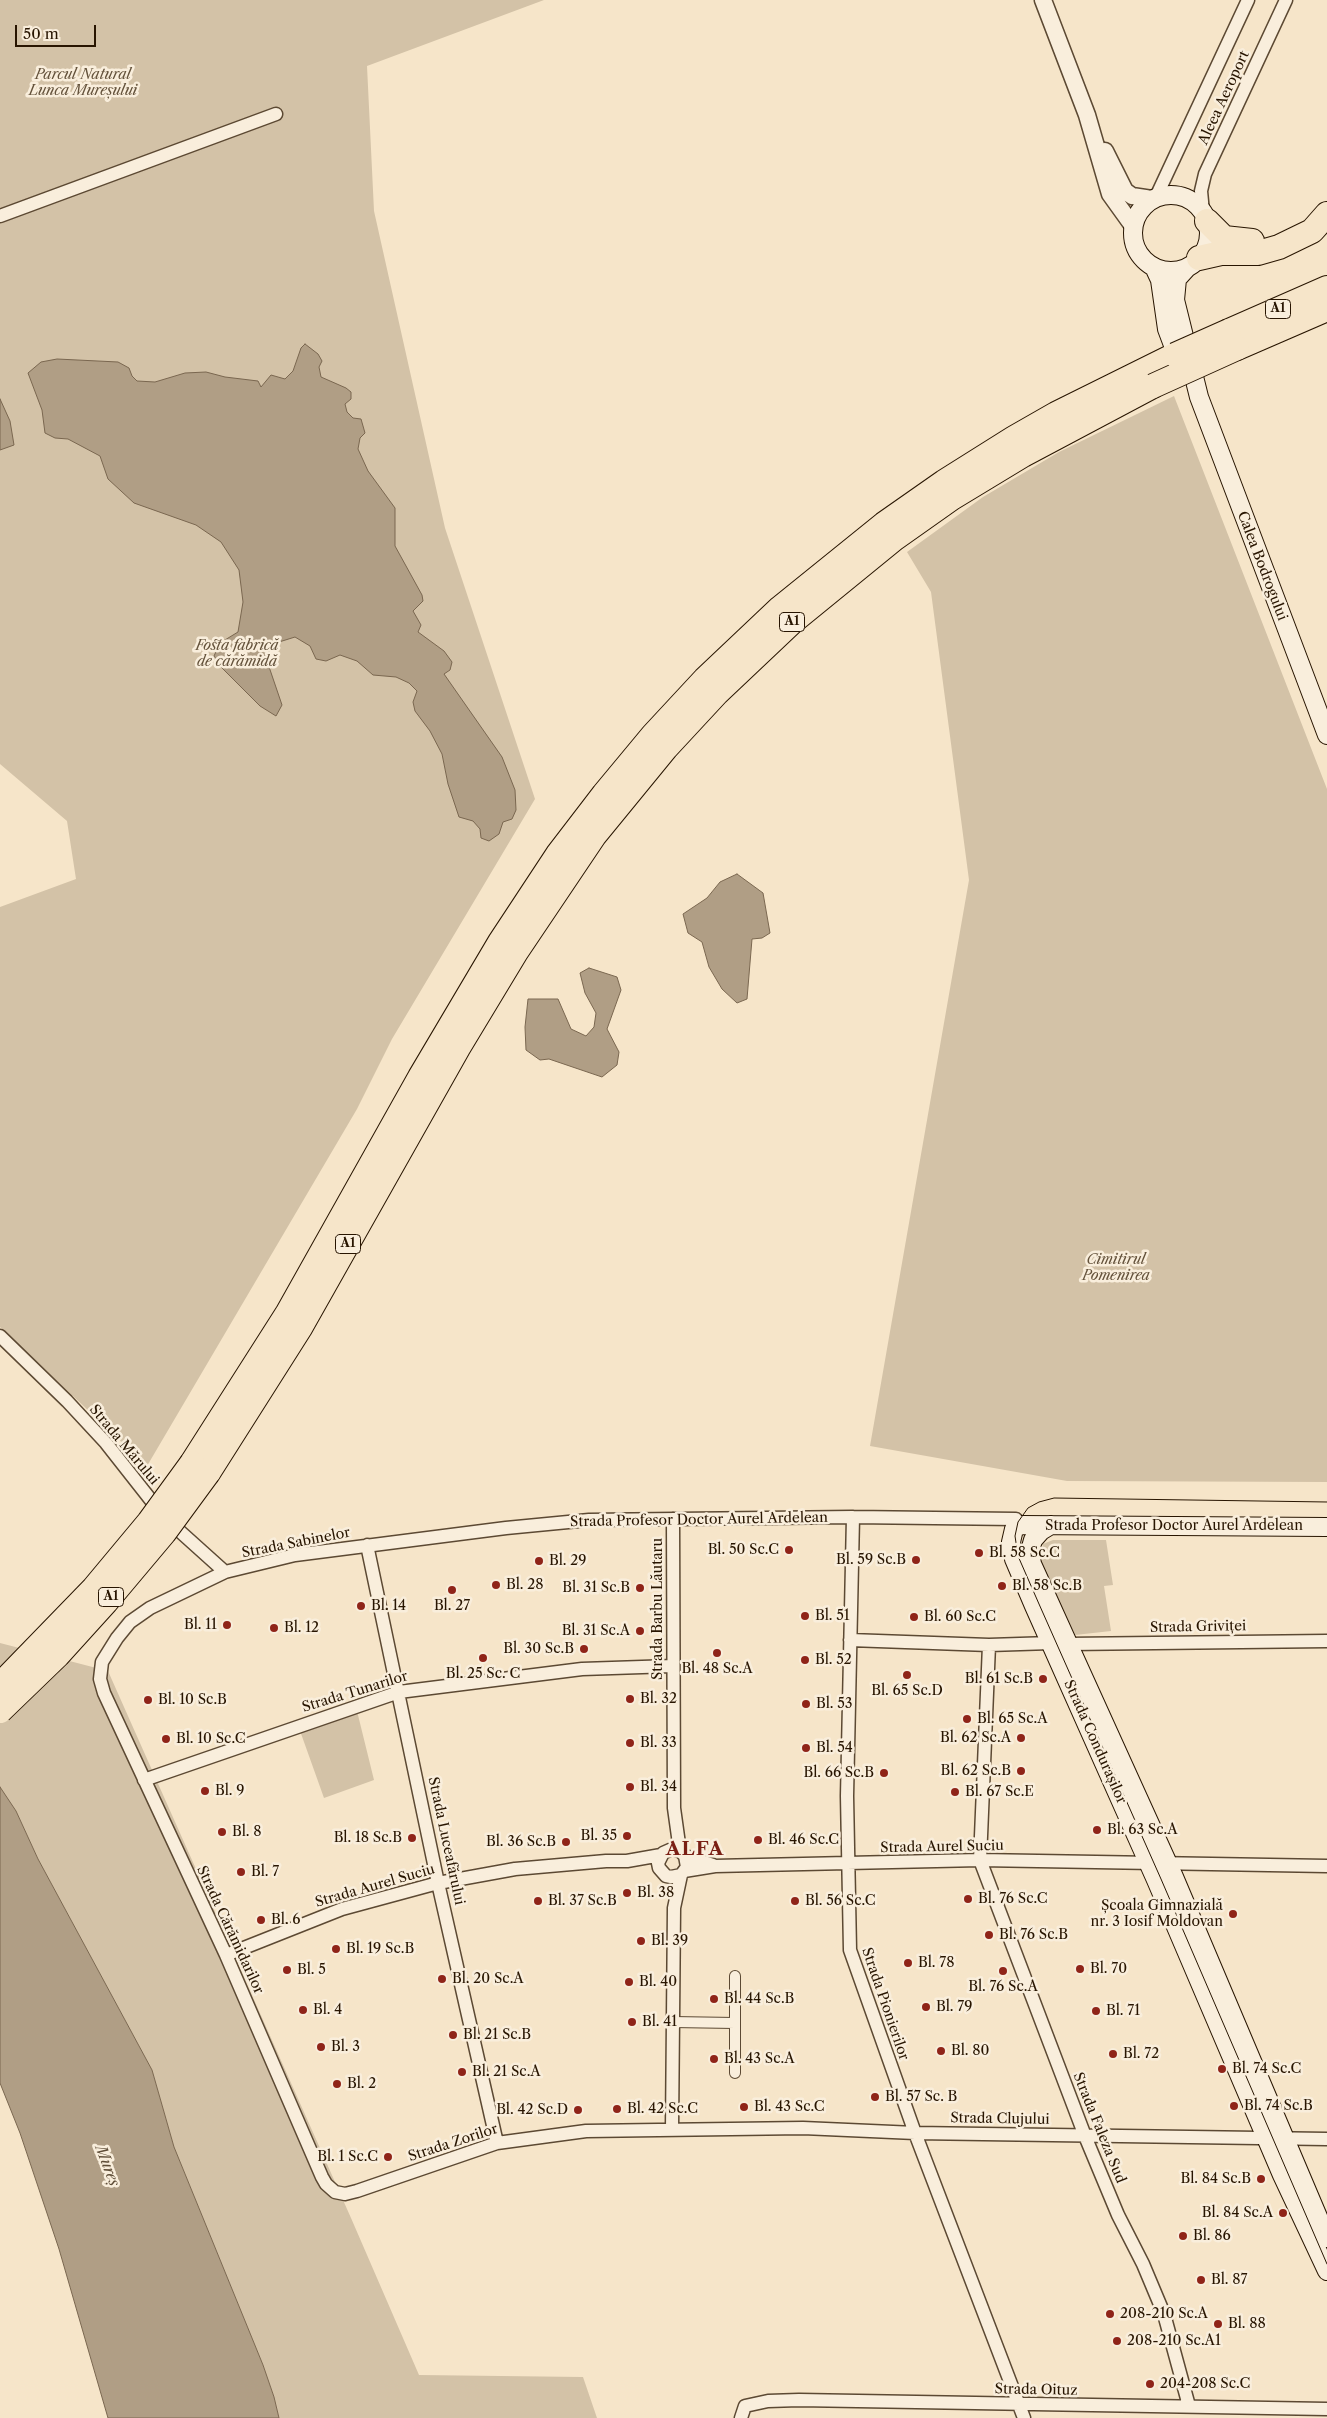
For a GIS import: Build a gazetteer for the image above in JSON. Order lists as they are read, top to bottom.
{
  "streets": {
    "highway": ["A1"],
    "main road": ["Calea Bodrogului", "Strada Profesor Doctor Aurel Ardelean", "Strada Condurașilor"],
    "street": [
      "Aleea Aeroport",
      "Strada Mărului",
      "Strada Sabinelor",
      "Strada Barbu Lăutaru",
      "Strada Griviței",
      "Strada Tunarilor",
      "Strada Luceafărului",
      "Strada Aurel Suciu",
      "Strada Cărămidarilor",
      "Strada Pionierilor",
      "Strada Clujului",
      "Strada Faleza Sud",
      "Strada Zorilor",
      "Strada Oituz"
    ]
  },
  "crossings": [
    ["Aleea Aeroport", "Calea Bodrogului"],
    ["Strada Mărului", "Strada Sabinelor"],
    ["Strada Profesor Doctor Aurel Ardelean", "Strada Sabinelor"],
    ["Strada Profesor Doctor Aurel Ardelean", "Strada Barbu Lăutaru"],
    ["Strada Profesor Doctor Aurel Ardelean", "Strada Condurașilor"],
    ["Strada Profesor Doctor Aurel Ardelean", "Strada Luceafărului"],
    ["Strada Profesor Doctor Aurel Ardelean", "Strada Pionierilor"],
    ["Strada Sabinelor", "Strada Luceafărului"],
    ["Strada Sabinelor", "Strada Cărămidarilor"],
    ["Strada Barbu Lăutaru", "Strada Tunarilor"],
    ["Strada Barbu Lăutaru", "Strada Aurel Suciu"],
    ["Strada Griviței", "Strada Condurașilor"],
    ["Strada Griviței", "Strada Pionierilor"],
    ["Strada Tunarilor", "Strada Luceafărului"],
    ["Strada Tunarilor", "Strada Cărămidarilor"],
    ["Strada Condurașilor", "Strada Aurel Suciu"],
    ["Strada Condurașilor", "Strada Clujului"],
    ["Strada Luceafărului", "Strada Aurel Suciu"],
    ["Strada Luceafărului", "Strada Zorilor"],
    ["Strada Aurel Suciu", "Strada Cărămidarilor"],
    ["Strada Aurel Suciu", "Strada Pionierilor"],
    ["Strada Aurel Suciu", "Strada Faleza Sud"],
    ["Strada Cărămidarilor", "Strada Zorilor"],
    ["Strada Pionierilor", "Strada Clujului"],
    ["Strada Pionierilor", "Strada Oituz"],
    ["Strada Clujului", "Strada Faleza Sud"],
    ["Strada Clujului", "Strada Zorilor"],
    ["Strada Faleza Sud", "Strada Oituz"]
  ],
  "districts": ["ALFA"],
  "water": ["Mureș"],
  "parks": ["Parcul Natural Lunca Mureșului", "Fosta fabrică de cărămidă", "Cimitirul Pomenirea"],
  "places": [
    "Bl. 50 Sc.C",
    "Bl. 58 Sc.C",
    "Bl. 59 Sc.B",
    "Bl. 29",
    "Bl. 28",
    "Bl. 58 Sc.B",
    "Bl. 31 Sc.B",
    "Bl. 27",
    "Bl. 14",
    "Bl. 51",
    "Bl. 60 Sc.C",
    "Bl. 11",
    "Bl. 12",
    "Bl. 31 Sc.A",
    "Bl. 30 Sc.B",
    "Bl. 48 Sc.A",
    "Bl. 25 Sc. C",
    "Bl. 52",
    "Bl. 65 Sc.D",
    "Bl. 61 Sc.B",
    "Bl. 32",
    "Bl. 10 Sc.B",
    "Bl. 53",
    "Bl. 65 Sc.A",
    "Bl. 62 Sc.A",
    "Bl. 10 Sc.C",
    "Bl. 33",
    "Bl. 54",
    "Bl. 62 Sc.B",
    "Bl. 66 Sc.B",
    "Bl. 34",
    "Bl. 9",
    "Bl. 67 Sc.E",
    "Bl. 63 Sc.A",
    "Bl. 8",
    "Bl. 35",
    "Bl. 18 Sc.B",
    "Bl. 46 Sc.C",
    "Bl. 36 Sc.B",
    "Bl. 7",
    "Bl. 38",
    "Bl. 76 Sc.C",
    "Bl. 37 Sc.B",
    "Bl. 56 Sc.C",
    "Școala Gimnazială nr. 3 Iosif Moldovan",
    "Bl. 6",
    "Bl. 76 Sc.B",
    "Bl. 39",
    "Bl. 19 Sc.B",
    "Bl. 78",
    "Bl. 70",
    "Bl. 5",
    "Bl. 76 Sc.A",
    "Bl. 20 Sc.A",
    "Bl. 40",
    "Bl. 44 Sc.B",
    "Bl. 79",
    "Bl. 4",
    "Bl. 71",
    "Bl. 41",
    "Bl. 21 Sc.B",
    "Bl. 3",
    "Bl. 80",
    "Bl. 72",
    "Bl. 43 Sc.A",
    "Bl. 74 Sc.C",
    "Bl. 21 Sc.A",
    "Bl. 2",
    "Bl. 57 Sc. B",
    "Bl. 74 Sc.B",
    "Bl. 43 Sc.C",
    "Bl. 42 Sc.C",
    "Bl. 42 Sc.D",
    "Bl. 1 Sc.C",
    "Bl. 84 Sc.B",
    "Bl. 84 Sc.A",
    "Bl. 86",
    "Bl. 87",
    "208-210 Sc.A",
    "Bl. 88",
    "208-210 Sc.A1",
    "204-208 Sc.C"
  ],
  "scale_bar": "50 m"
}
